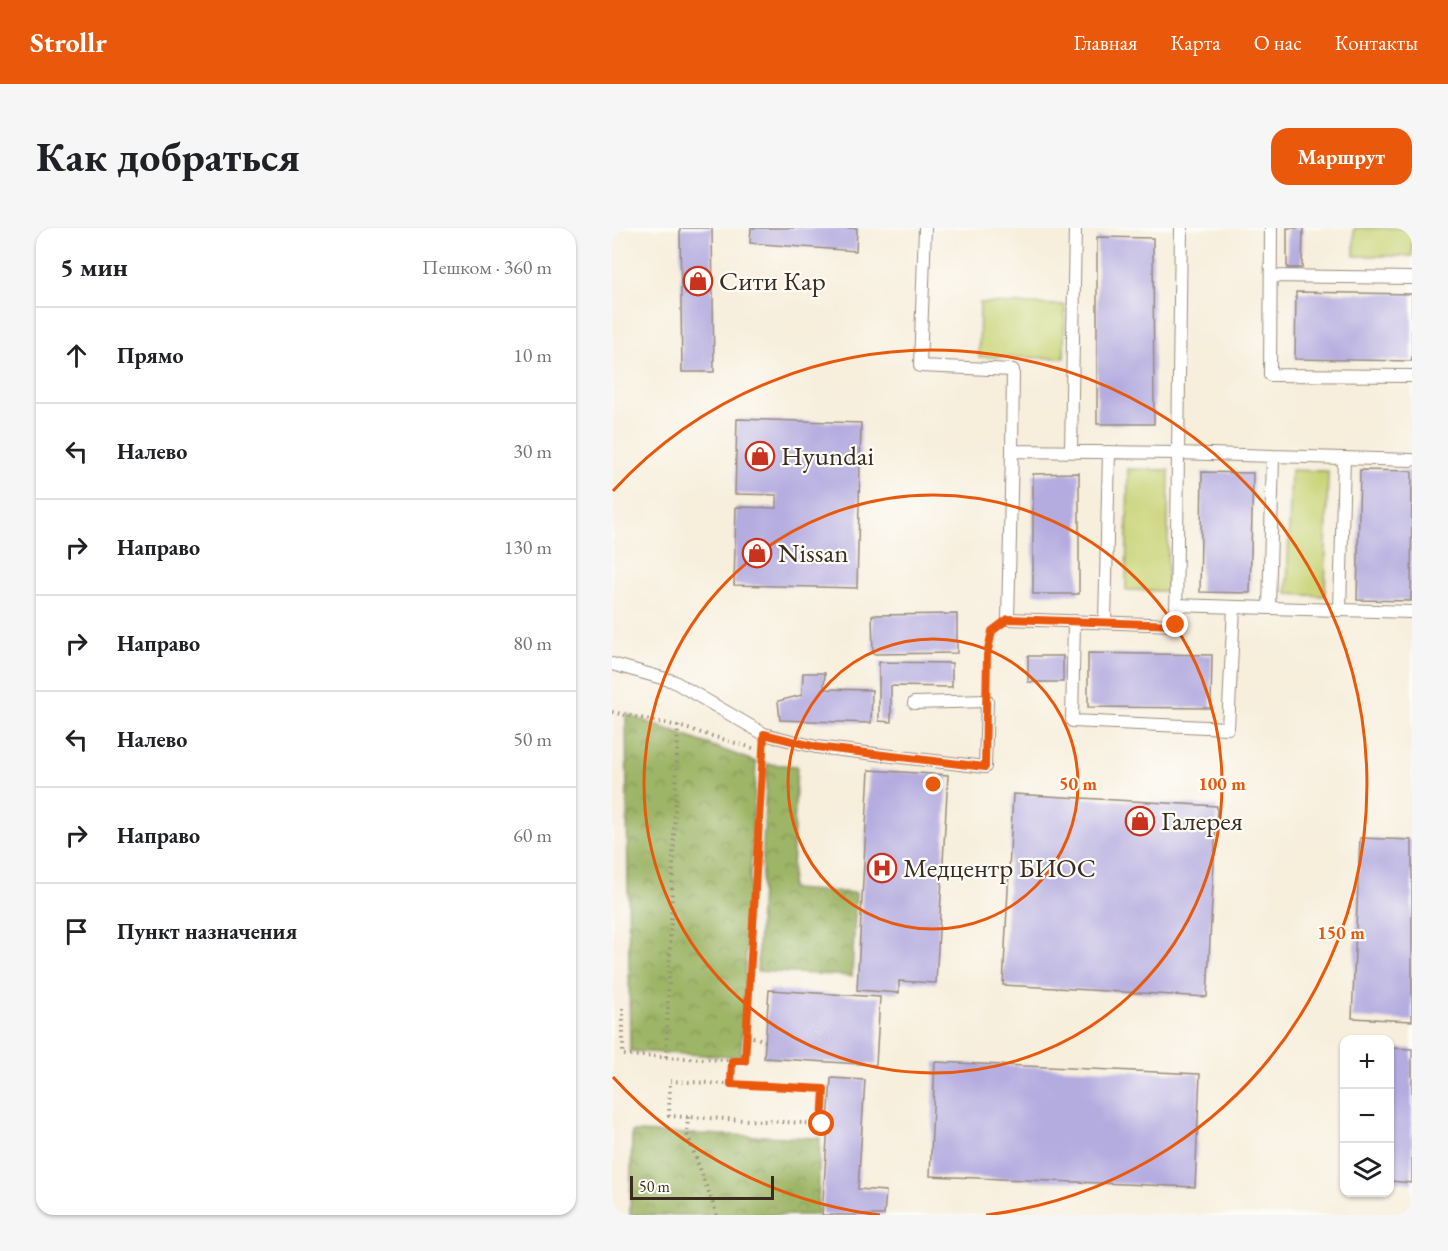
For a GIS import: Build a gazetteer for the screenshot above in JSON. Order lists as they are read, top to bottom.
{
  "places": {
    "shop": [
      "Сити Кар",
      "Hyundai",
      "Nissan",
      "Галерея"
    ],
    "hospital": ["Медцентр БИОС"]
  },
  "scale_bar": "50 m",
  "page": {
    "header": "Strollr",
    "nav": [
      "Главная",
      "Карта",
      "О нас",
      "Контакты"
    ],
    "buttons": "Маршрут",
    "title": "Как добраться",
    "heading": ["5 мин", "Пешком · 360 m"],
    "list": [
      ["Прямо", "10 m"],
      ["Налево", "30 m"],
      ["Направо", "130 m"],
      ["Направо", "80 m"],
      ["Налево", "50 m"],
      ["Направо", "60 m"],
      "Пункт назначения"
    ],
    "map_buttons": ["+", "−"],
    "scale": "50 m"
  },
  "rings": ["50 m", "100 m", "150 m"]
}
